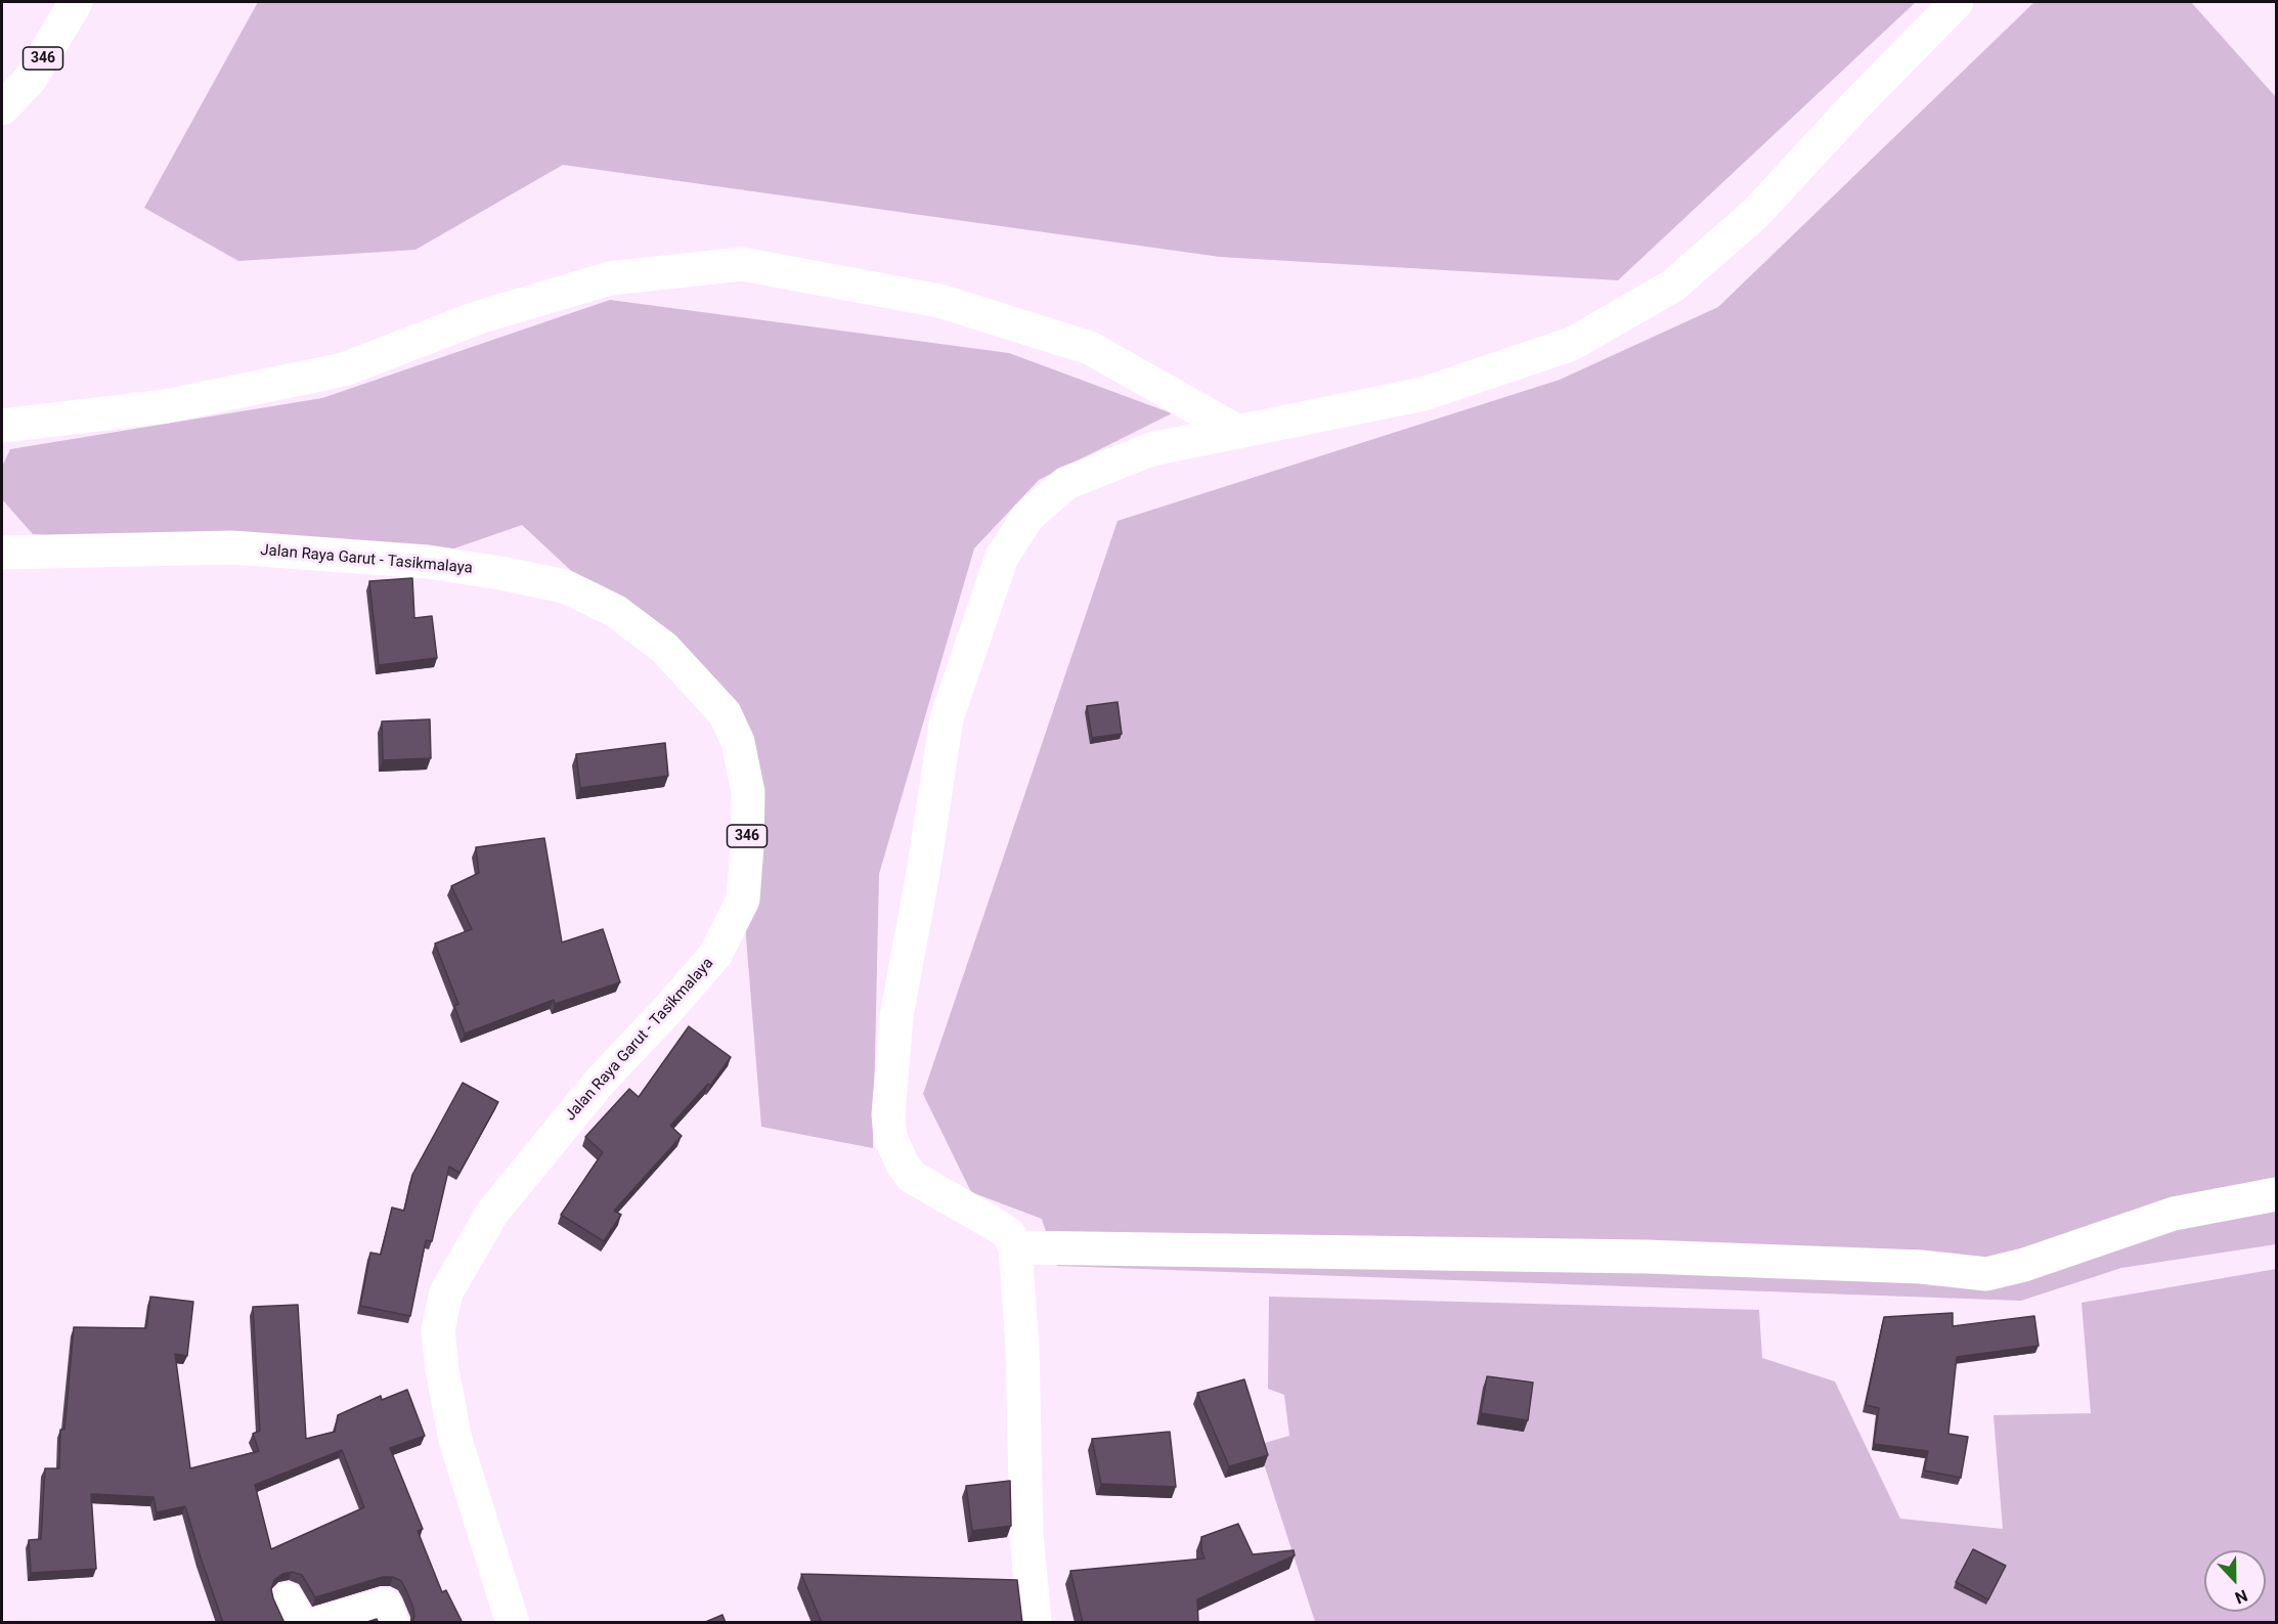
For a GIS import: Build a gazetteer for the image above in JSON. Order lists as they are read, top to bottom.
{
  "streets": {
    "street": ["346", "Jalan Raya Garut - Tasikmalaya"]
  },
  "north": "bottom"
}
